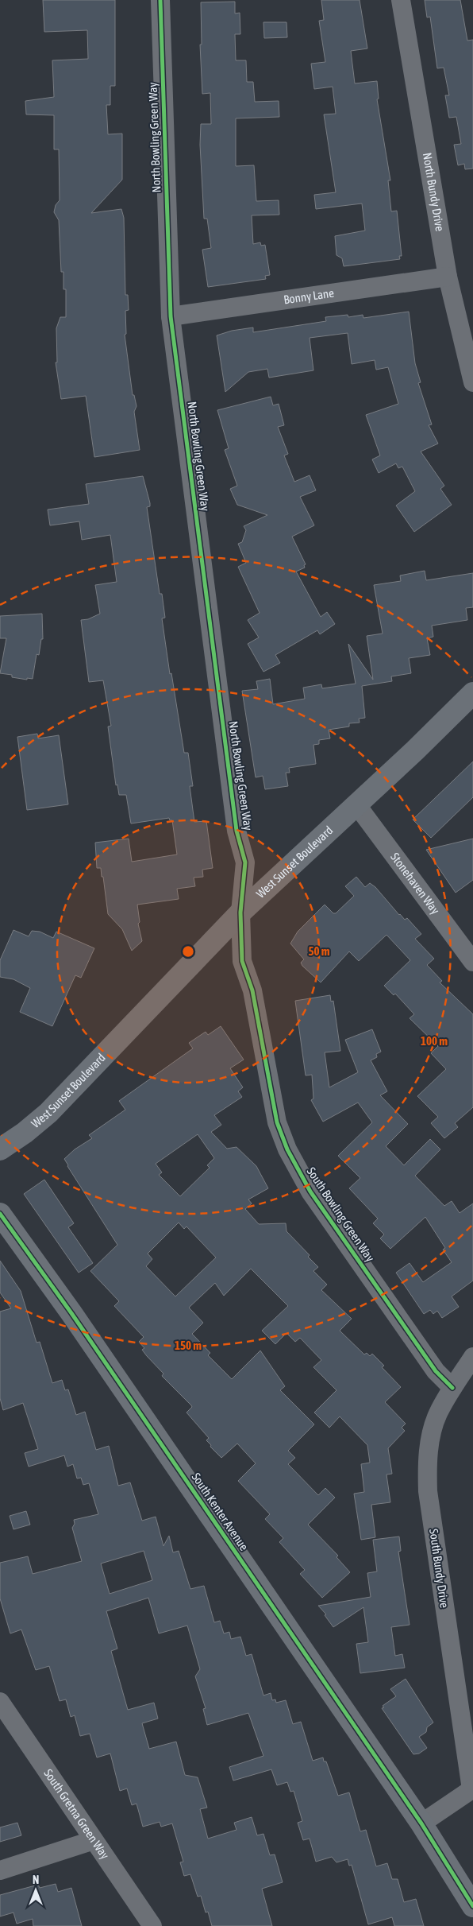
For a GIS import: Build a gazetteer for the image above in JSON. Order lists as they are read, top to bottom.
{
  "streets": {
    "street": [
      "North Bowling Green Way",
      "North Bundy Drive",
      "Bonny Lane",
      "West Sunset Boulevard",
      "Stonehaven Way",
      "South Bowling Green Way",
      "South Kenter Avenue",
      "South Bundy Drive",
      "South Gretna Green Way"
    ]
  },
  "crossings": [
    ["North Bowling Green Way", "Bonny Lane"],
    ["North Bowling Green Way", "West Sunset Boulevard"],
    ["North Bowling Green Way", "South Bowling Green Way"],
    ["North Bundy Drive", "Bonny Lane"],
    ["West Sunset Boulevard", "Stonehaven Way"],
    ["West Sunset Boulevard", "South Bowling Green Way"],
    ["South Bowling Green Way", "South Bundy Drive"]
  ],
  "north": "top",
  "rings": ["50 m", "100 m", "150 m"]
}
